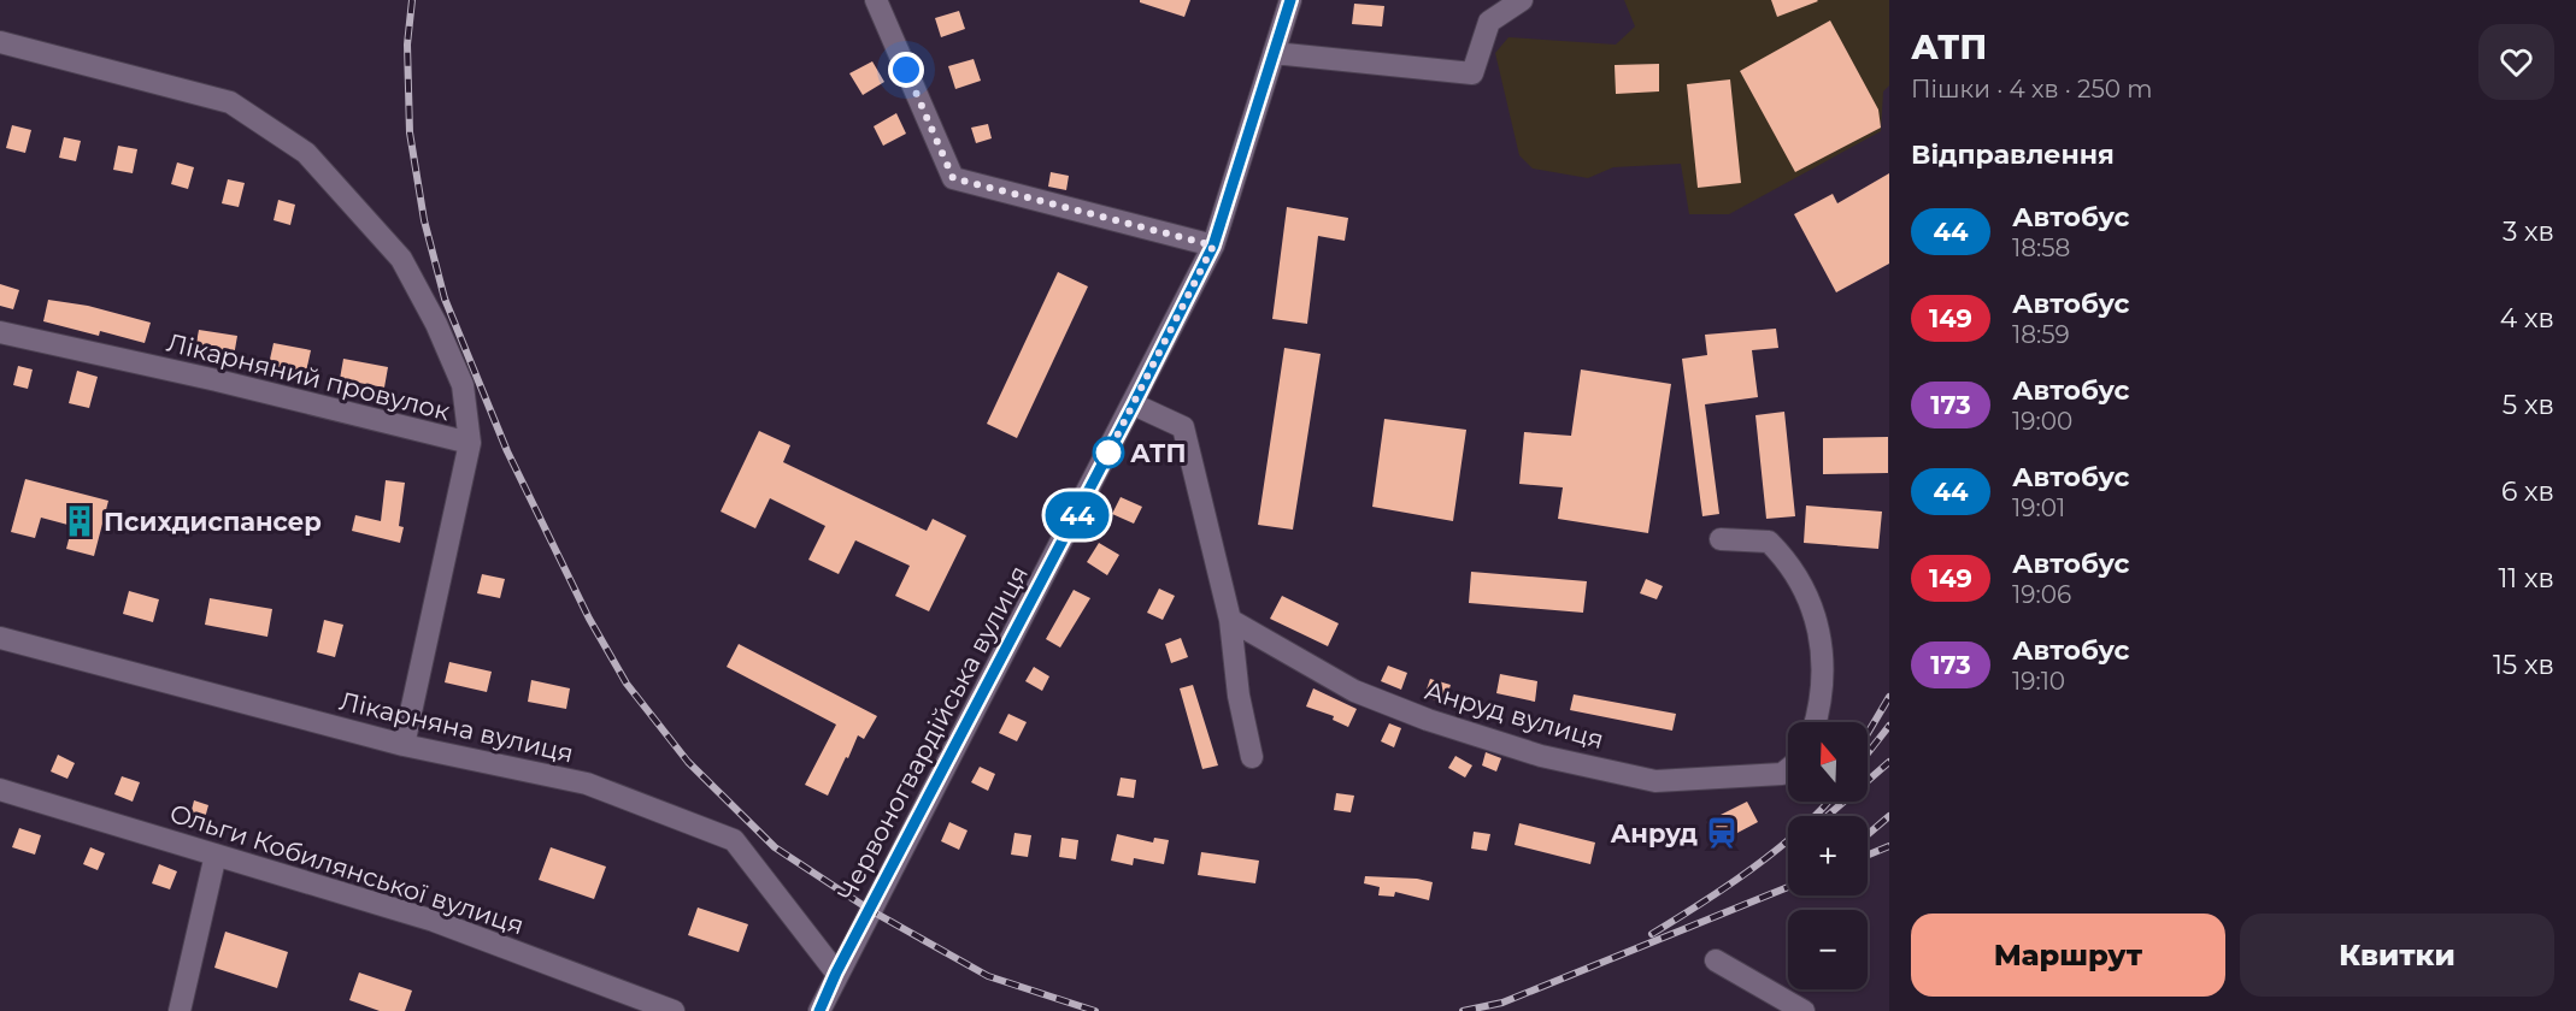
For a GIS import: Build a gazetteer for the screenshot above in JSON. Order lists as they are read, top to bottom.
{
  "streets": {
    "street": [
      "Лікарняний провулок",
      "Анруд вулиця",
      "Лікарняна вулиця",
      "Червоногвардійська вулиця",
      "Ольги Кобилянської вулиця"
    ]
  },
  "crossings": [
    ["Лікарняний провулок", "Лікарняна вулиця"],
    ["Лікарняна вулиця", "Червоногвардійська вулиця"]
  ],
  "places": {
    "other": ["АТП"],
    "building": ["Психдиспансер"],
    "station": ["Анруд"]
  },
  "lines": ["bus line 44"],
  "north": "top",
  "page": {
    "on_map": "44",
    "heading": [
      ["АТП", "Пішки · 4 хв · 250 m"],
      "Відправлення"
    ],
    "list": [
      {
        "mark": "44",
        "name": "Автобус",
        "note": "18:58",
        "value": "3 хв"
      },
      {
        "mark": "149",
        "name": "Автобус",
        "note": "18:59",
        "value": "4 хв"
      },
      {
        "mark": "173",
        "name": "Автобус",
        "note": "19:00",
        "value": "5 хв"
      },
      {
        "mark": "44",
        "name": "Автобус",
        "note": "19:01",
        "value": "6 хв"
      },
      {
        "mark": "149",
        "name": "Автобус",
        "note": "19:06",
        "value": "11 хв"
      },
      {
        "mark": "173",
        "name": "Автобус",
        "note": "19:10",
        "value": "15 хв"
      }
    ],
    "map_buttons": ["+", "−"],
    "buttons": ["Маршрут", "Квитки"]
  }
}
